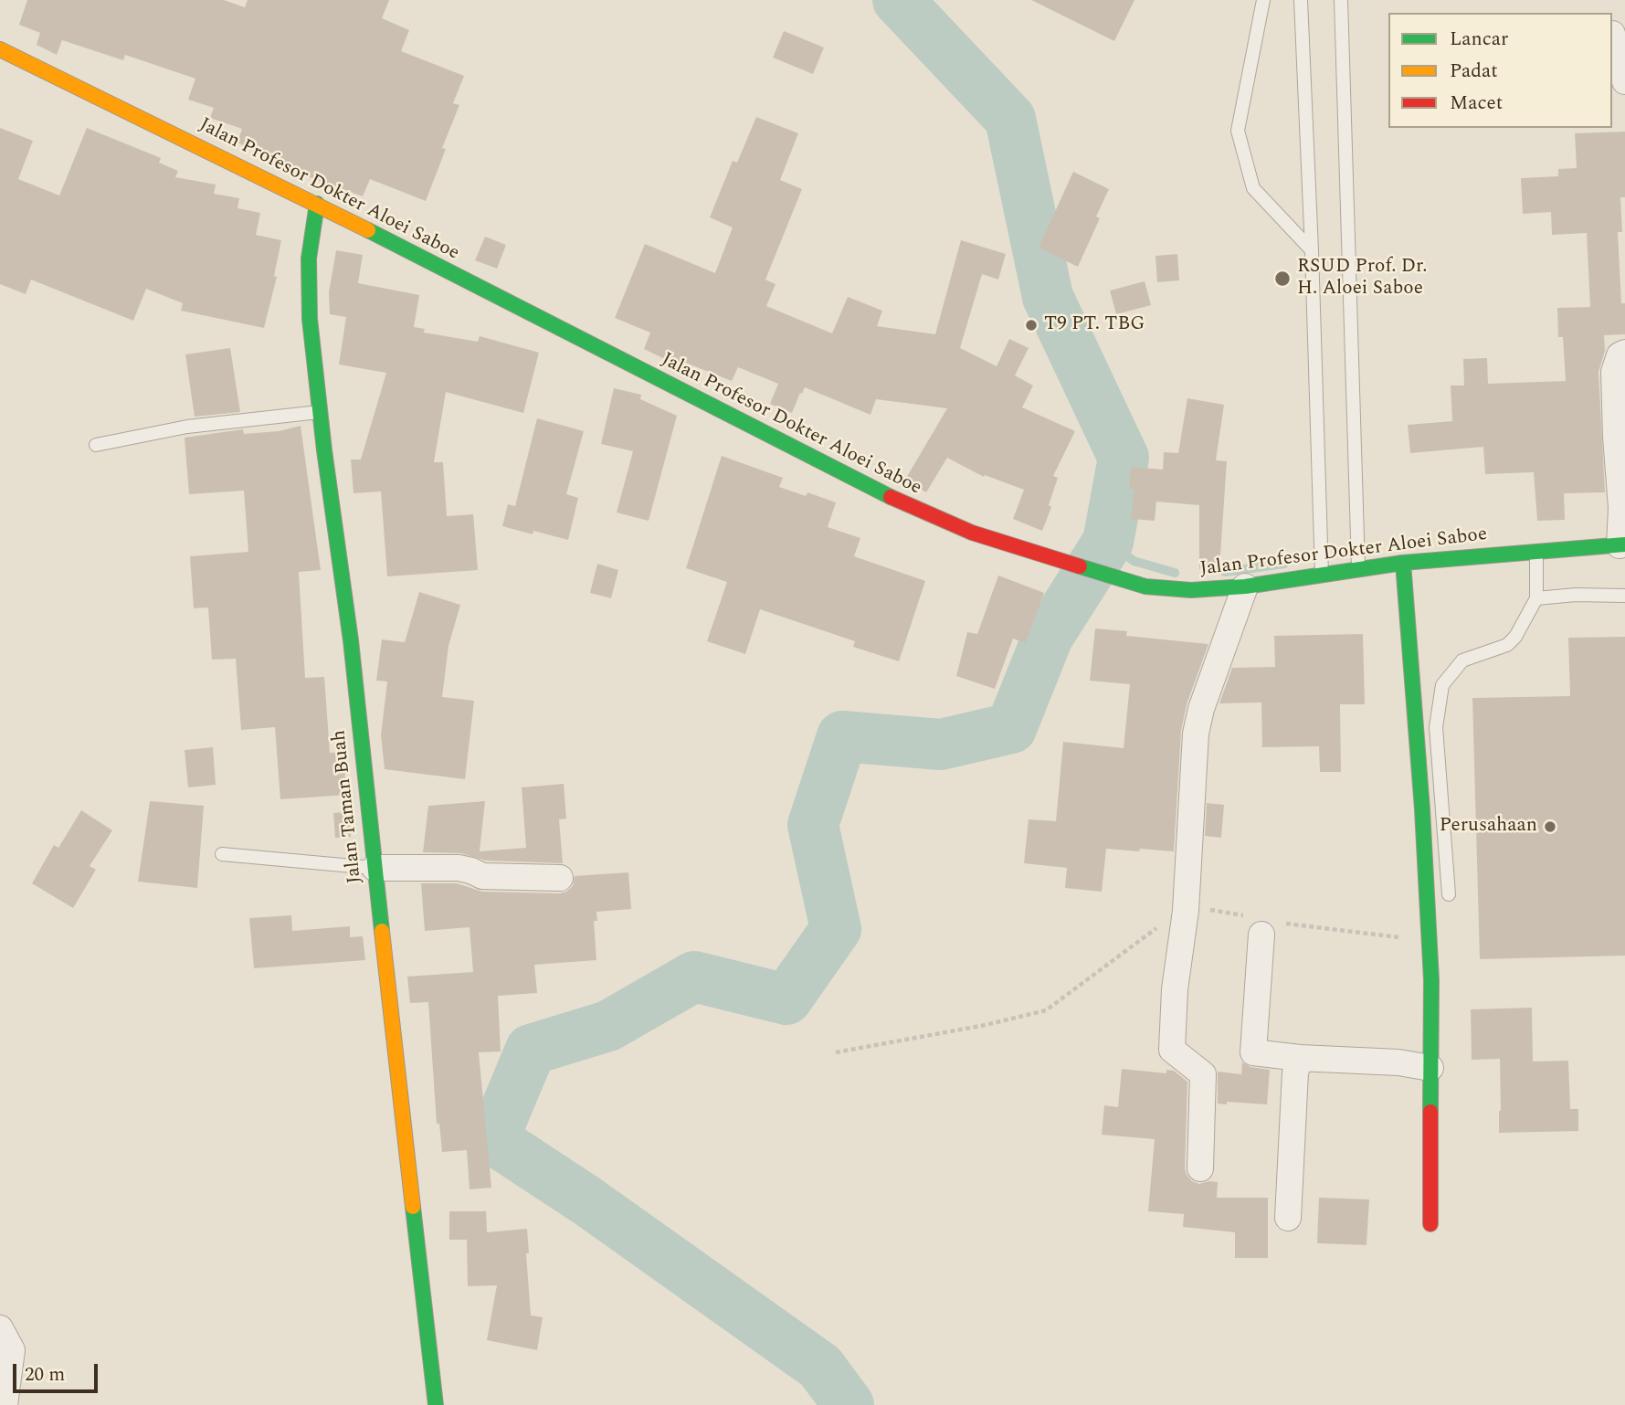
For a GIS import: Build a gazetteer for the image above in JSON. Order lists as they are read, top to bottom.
{
  "streets": {
    "street": ["Jalan Profesor Dokter Aloei Saboe", "Jalan Taman Buah"]
  },
  "crossings": [
    ["Jalan Profesor Dokter Aloei Saboe", "Jalan Taman Buah"]
  ],
  "places": ["RSUD Prof. Dr. H. Aloei Saboe", "T9 PT. TBG", "Perusahaan"],
  "legend": ["Lancar", "Padat", "Macet"],
  "scale_bar": "20 m"
}
